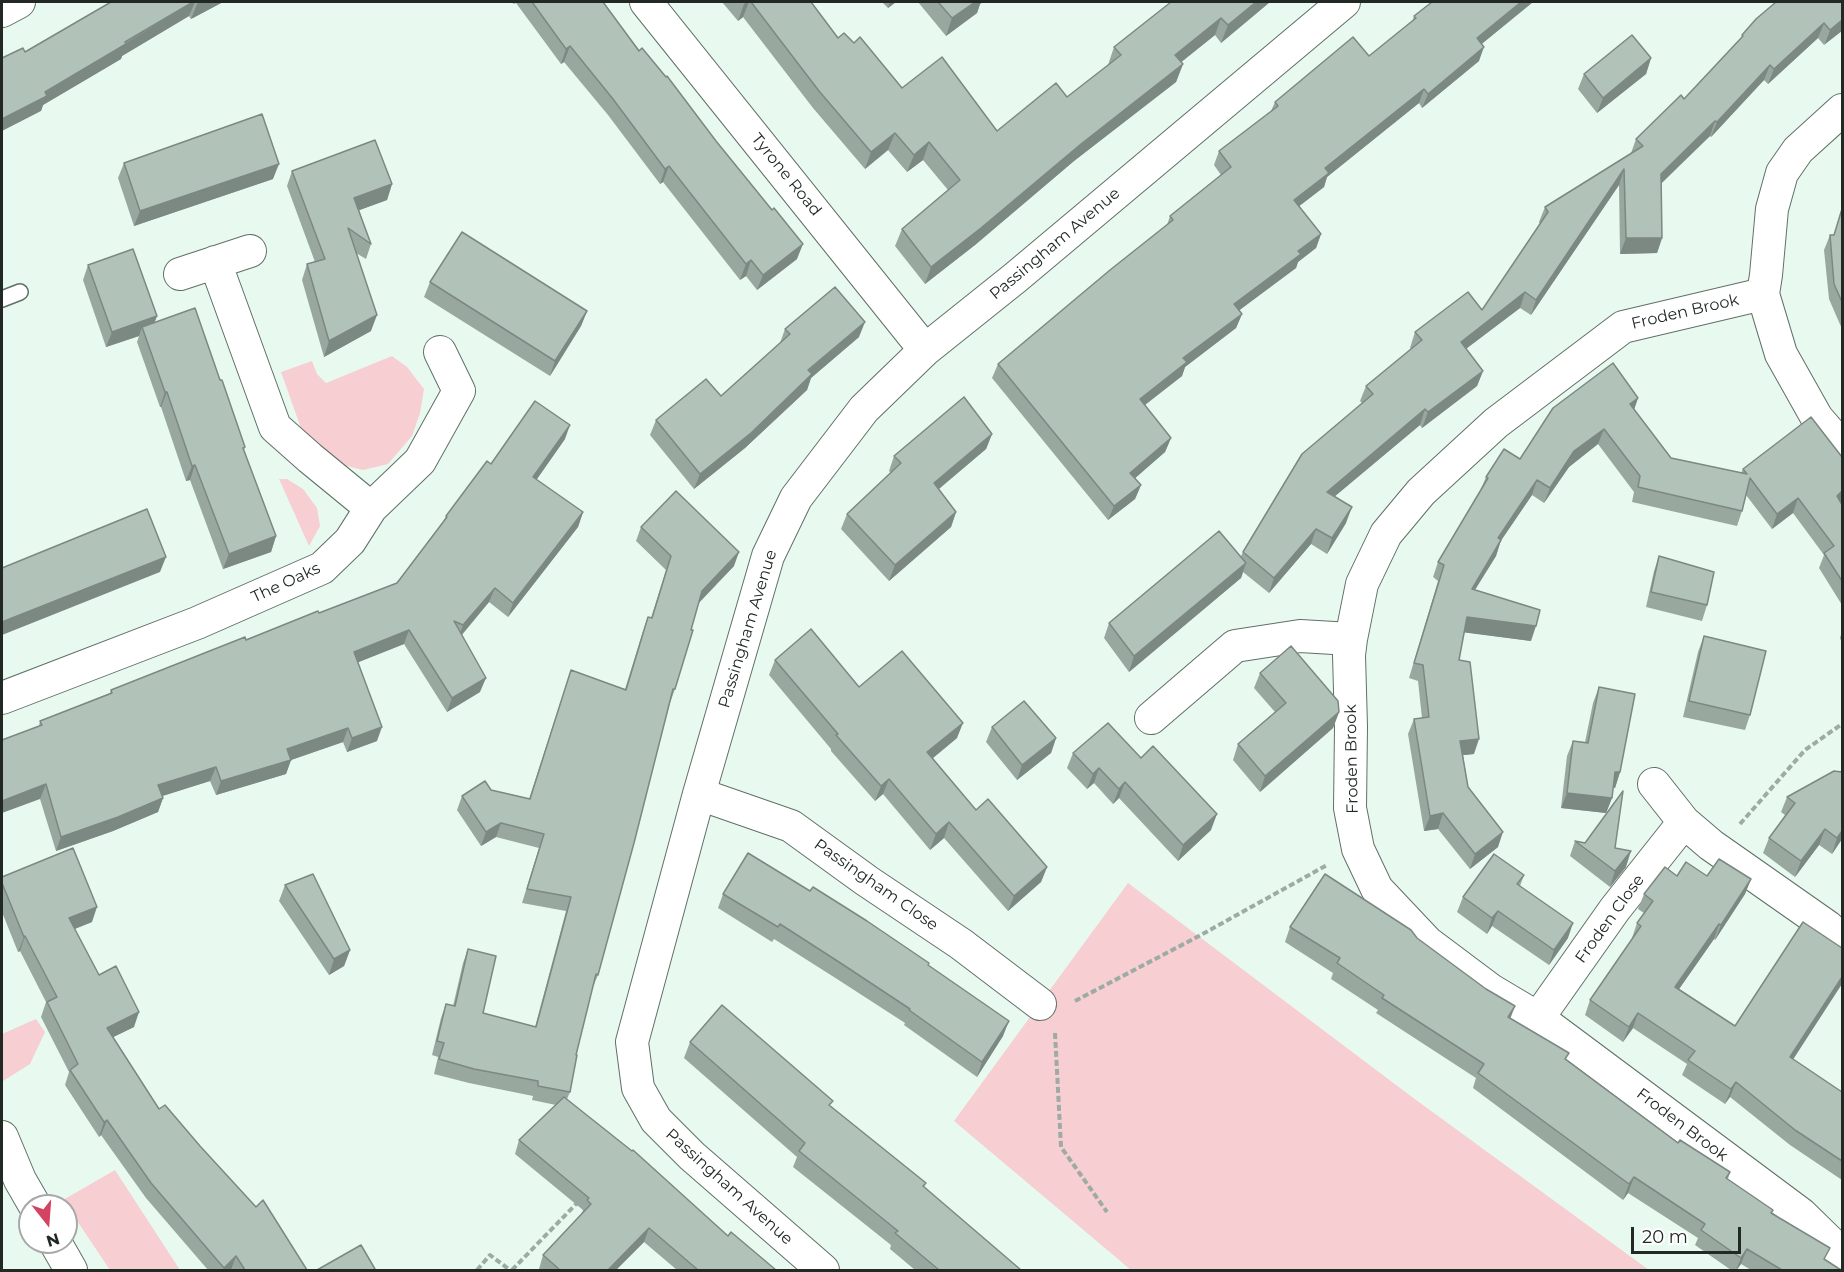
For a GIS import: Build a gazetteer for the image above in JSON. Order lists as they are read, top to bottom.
{
  "streets": {
    "street": [
      "Tyrone Road",
      "Passingham Avenue",
      "Froden Brook",
      "The Oaks",
      "Passingham Close",
      "Froden Close"
    ]
  },
  "crossings": [
    ["Tyrone Road", "Passingham Avenue"],
    ["Passingham Avenue", "Passingham Close"],
    ["Froden Brook", "Froden Close"]
  ],
  "scale_bar": "20 m",
  "north": "bottom"
}
